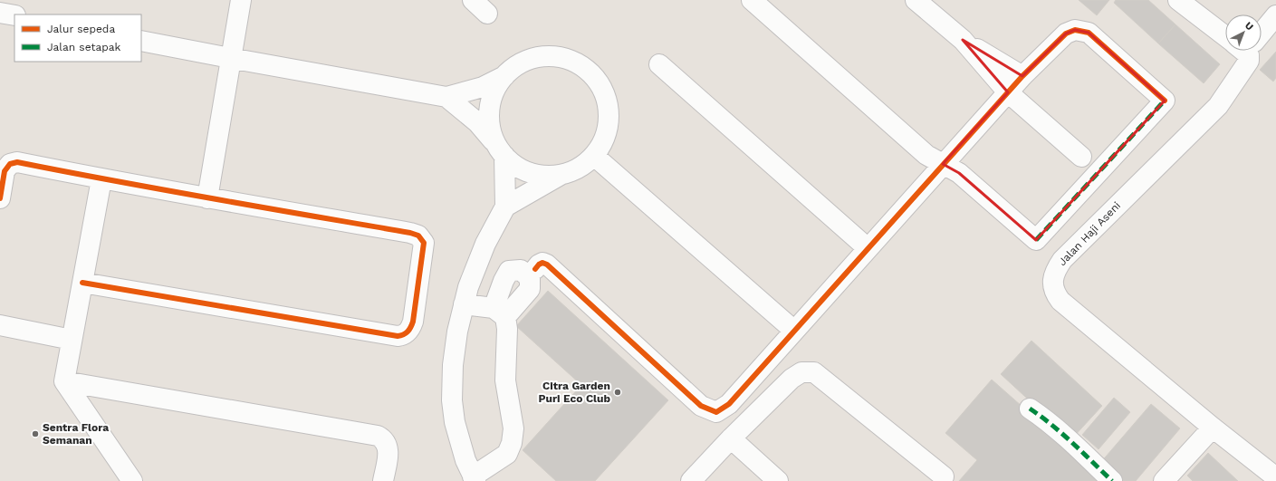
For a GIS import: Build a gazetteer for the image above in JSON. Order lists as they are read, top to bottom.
{
  "streets": {
    "street": ["Jalan Haji Aseni"]
  },
  "places": ["Citra Garden Puri Eco Club", "Sentra Flora Semanan"],
  "legend": ["Jalur sepeda", "Jalan setapak"],
  "north": "top right"
}
